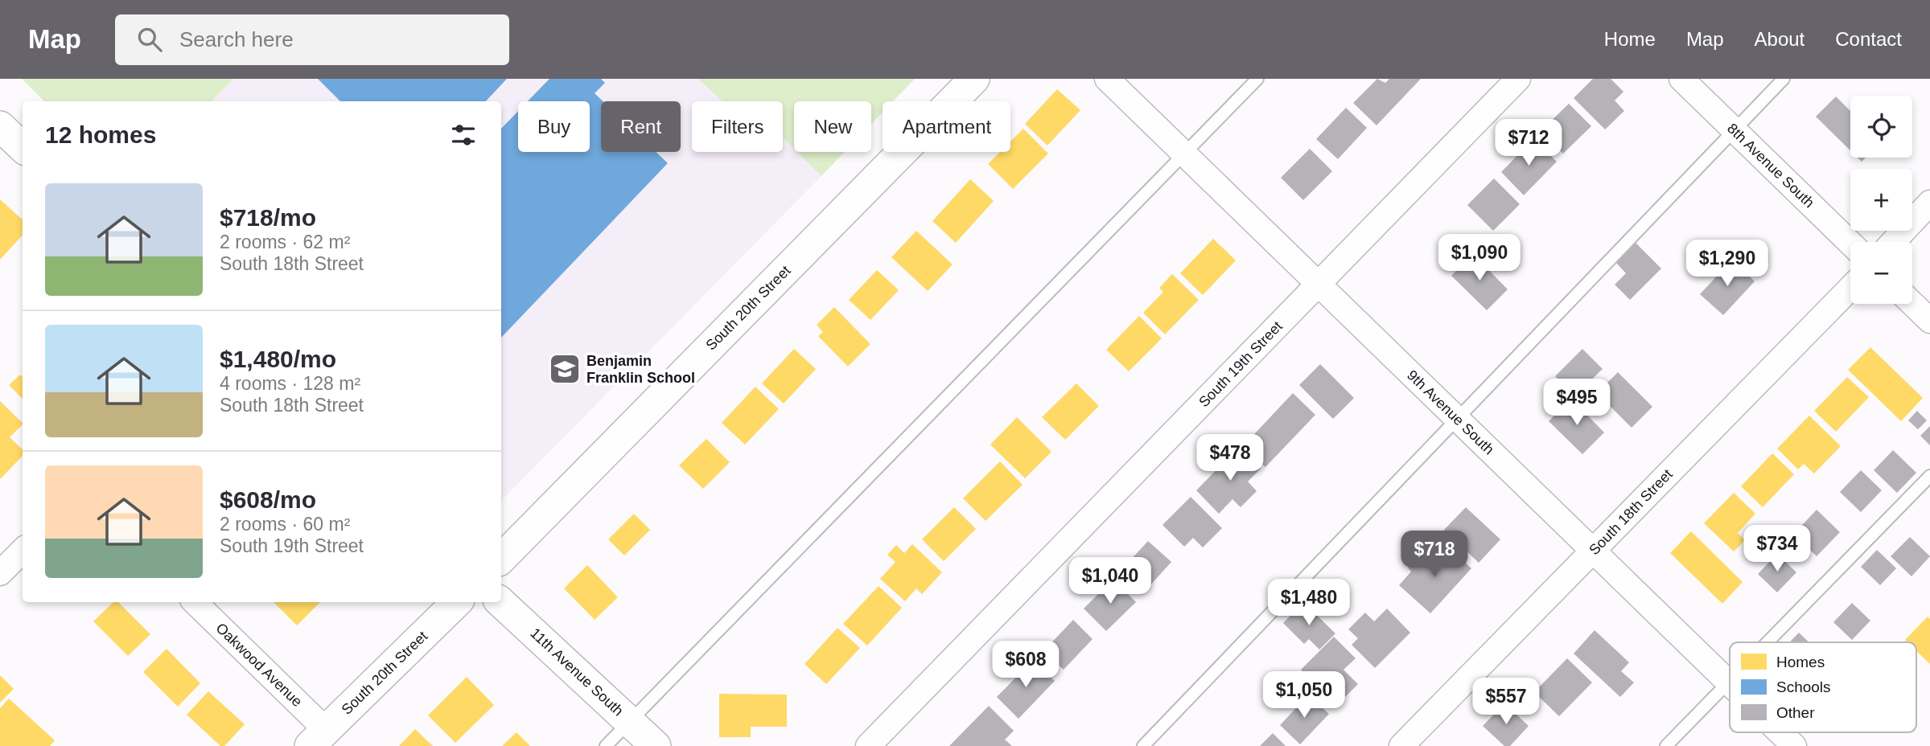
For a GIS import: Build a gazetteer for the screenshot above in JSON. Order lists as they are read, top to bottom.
{
  "streets": {
    "street": [
      "8th Avenue South",
      "South 20th Street",
      "South 19th Street",
      "9th Avenue South",
      "South 18th Street",
      "Oakwood Avenue",
      "11th Avenue South"
    ]
  },
  "crossings": [
    ["South 20th Street", "Oakwood Avenue"],
    ["South 19th Street", "9th Avenue South"],
    ["9th Avenue South", "South 18th Street"]
  ],
  "places": {
    "school or university": ["Benjamin Franklin School"]
  },
  "legend": ["Homes", "Schools", "Other"],
  "page": {
    "header": "Map",
    "search": "Search here",
    "nav": [
      "Home",
      "Map",
      "About",
      "Contact"
    ],
    "map_buttons": ["+", "−"],
    "chip": [
      "Buy",
      "Rent",
      "Filters",
      "New",
      "Apartment"
    ],
    "heading": "12 homes",
    "price": [
      "$712",
      "$1,090",
      "$1,290",
      "$495",
      "$478",
      "$734",
      "$718",
      "$1,040",
      "$1,480",
      "$608",
      "$1,050",
      "$557"
    ],
    "list": [
      {
        "name": "$718/mo",
        "note": "2 rooms · 62 m² · South 18th Street"
      },
      {
        "name": "$1,480/mo",
        "note": "4 rooms · 128 m² · South 18th Street"
      },
      {
        "name": "$608/mo",
        "note": "2 rooms · 60 m² · South 19th Street"
      }
    ]
  }
}
